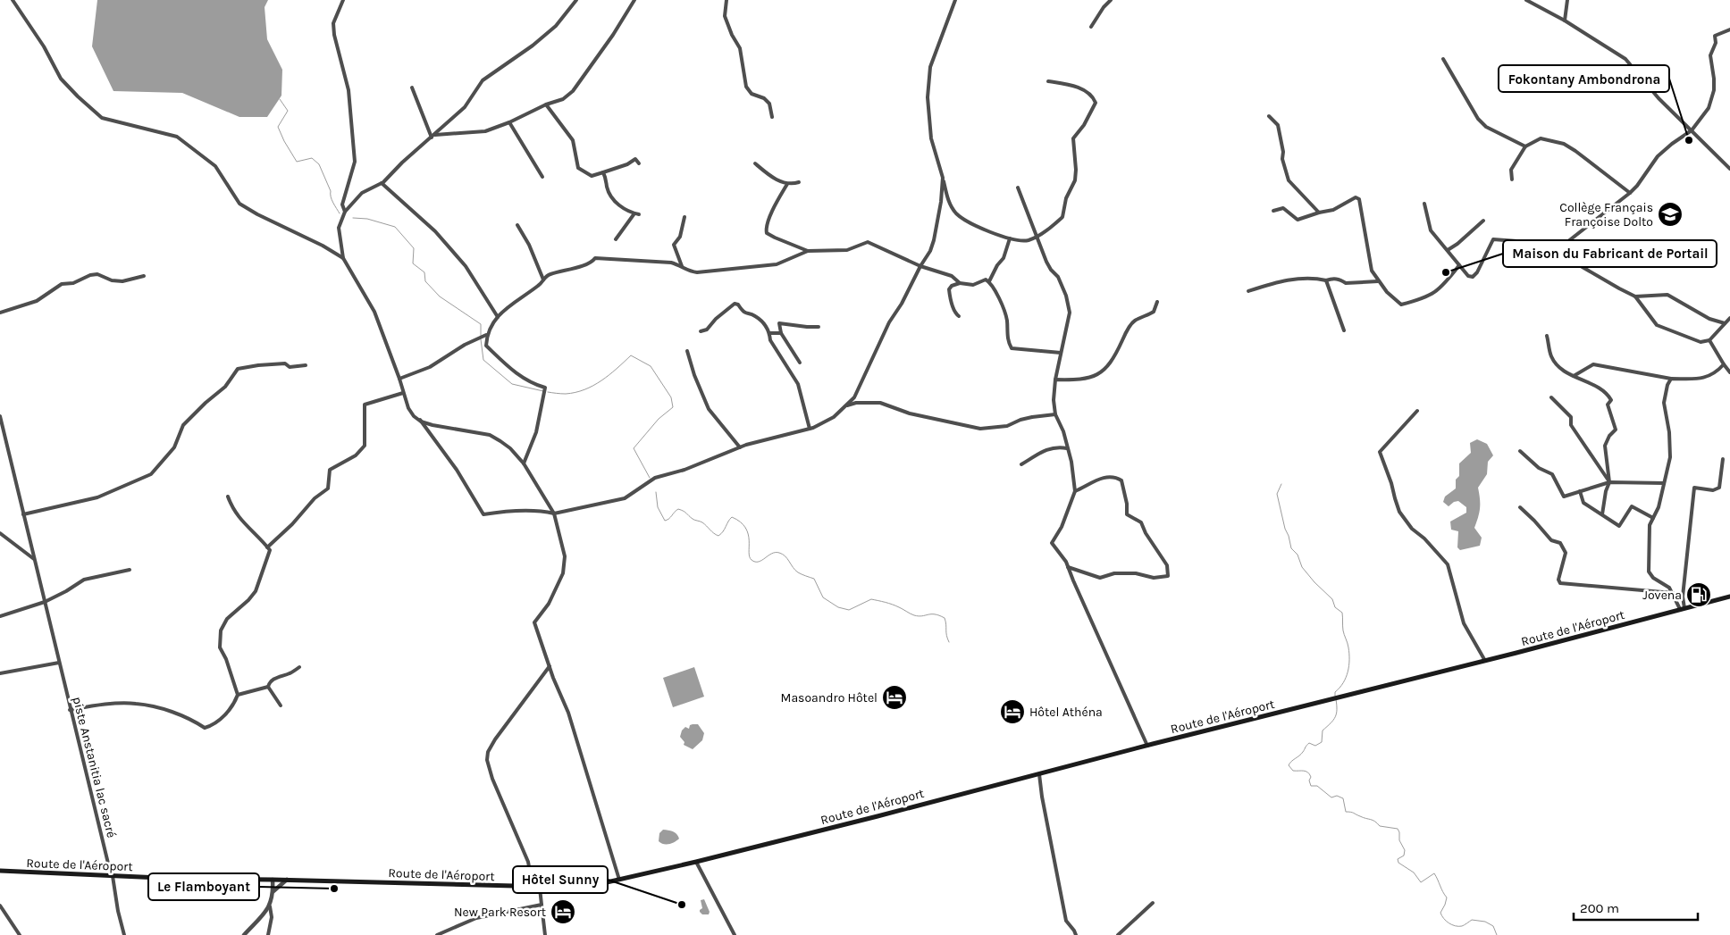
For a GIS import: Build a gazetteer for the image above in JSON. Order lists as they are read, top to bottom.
{
  "streets": {
    "main road": ["Route de l'Aéroport"],
    "street": ["piste Anstanitia lac sacré"]
  },
  "crossings": [
    ["Route de l'Aéroport", "piste Anstanitia lac sacré"]
  ],
  "places": {
    "other": [
      "Fokontany Ambondrona",
      "Maison du Fabricant de Portail",
      "Le Flamboyant",
      "Hôtel Sunny"
    ],
    "school or university": ["Collège Français Françoise Dolto"],
    "fuel station": ["Jovena"],
    "hotel": ["Masoandro Hôtel", "Hôtel Athéna", "New Park Resort"]
  },
  "scale_bar": "200 m"
}
